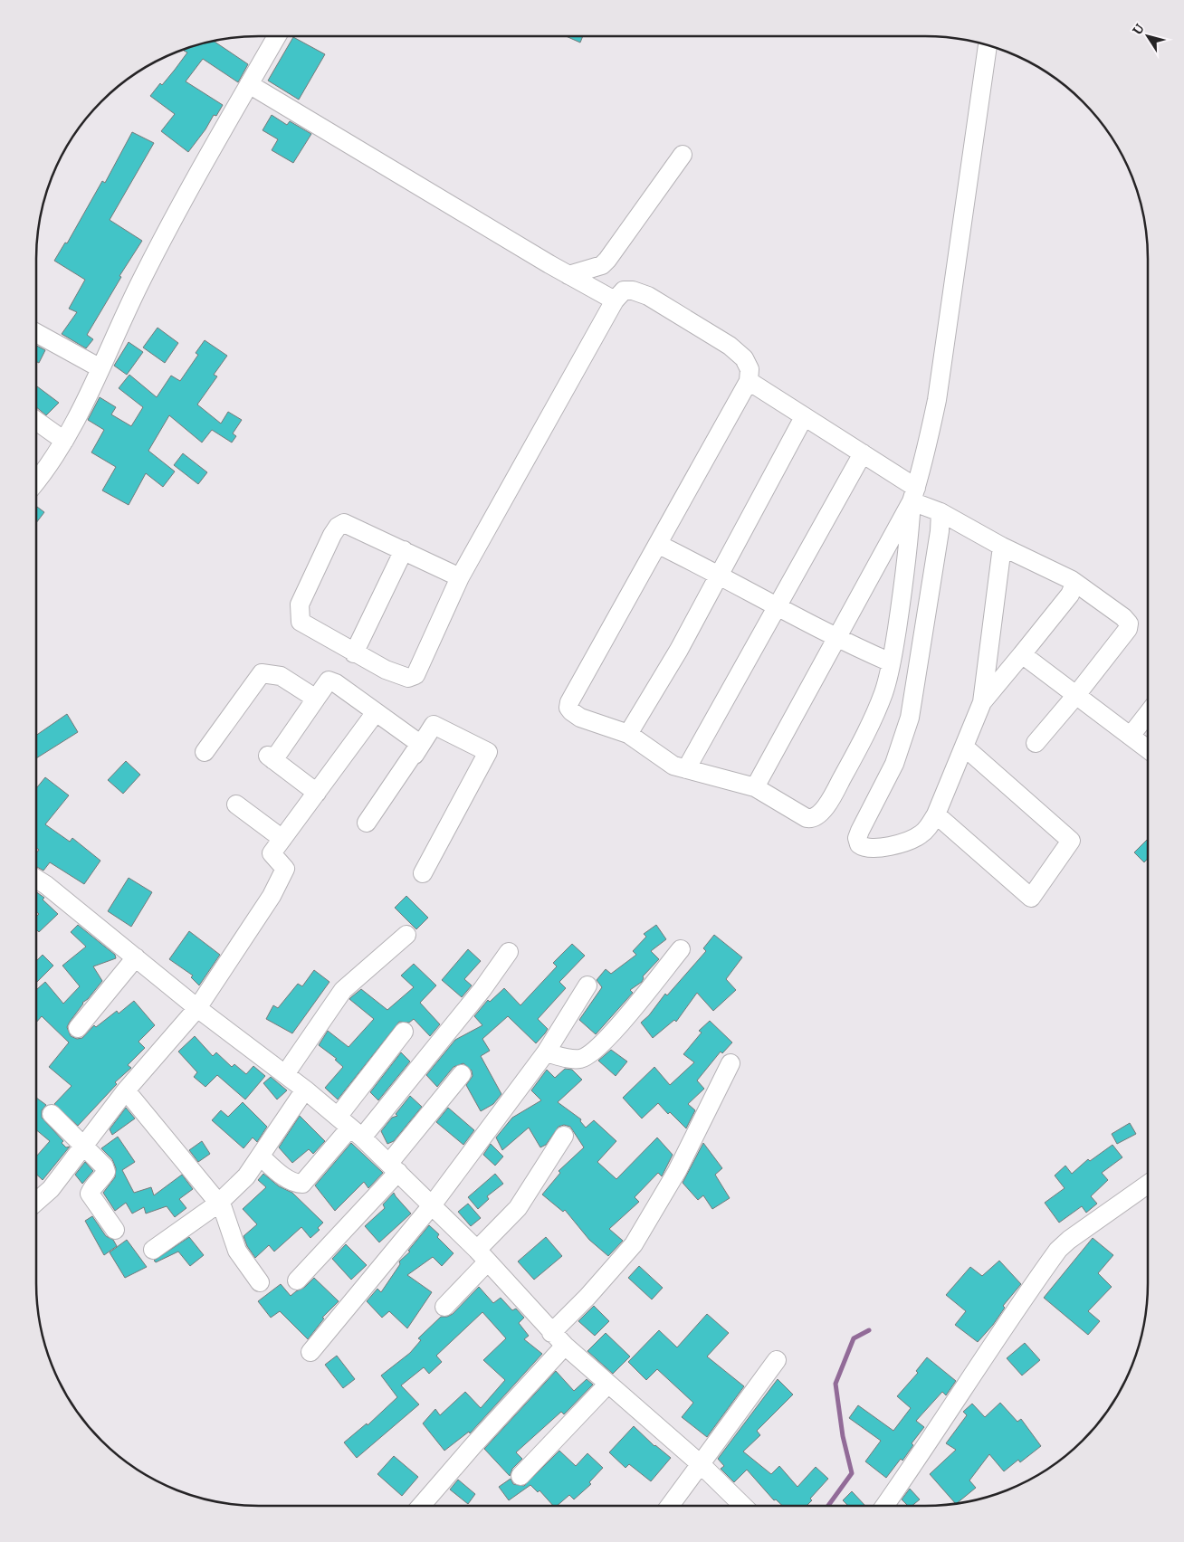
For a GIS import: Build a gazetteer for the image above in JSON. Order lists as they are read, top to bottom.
{
  "north": "top left"
}
